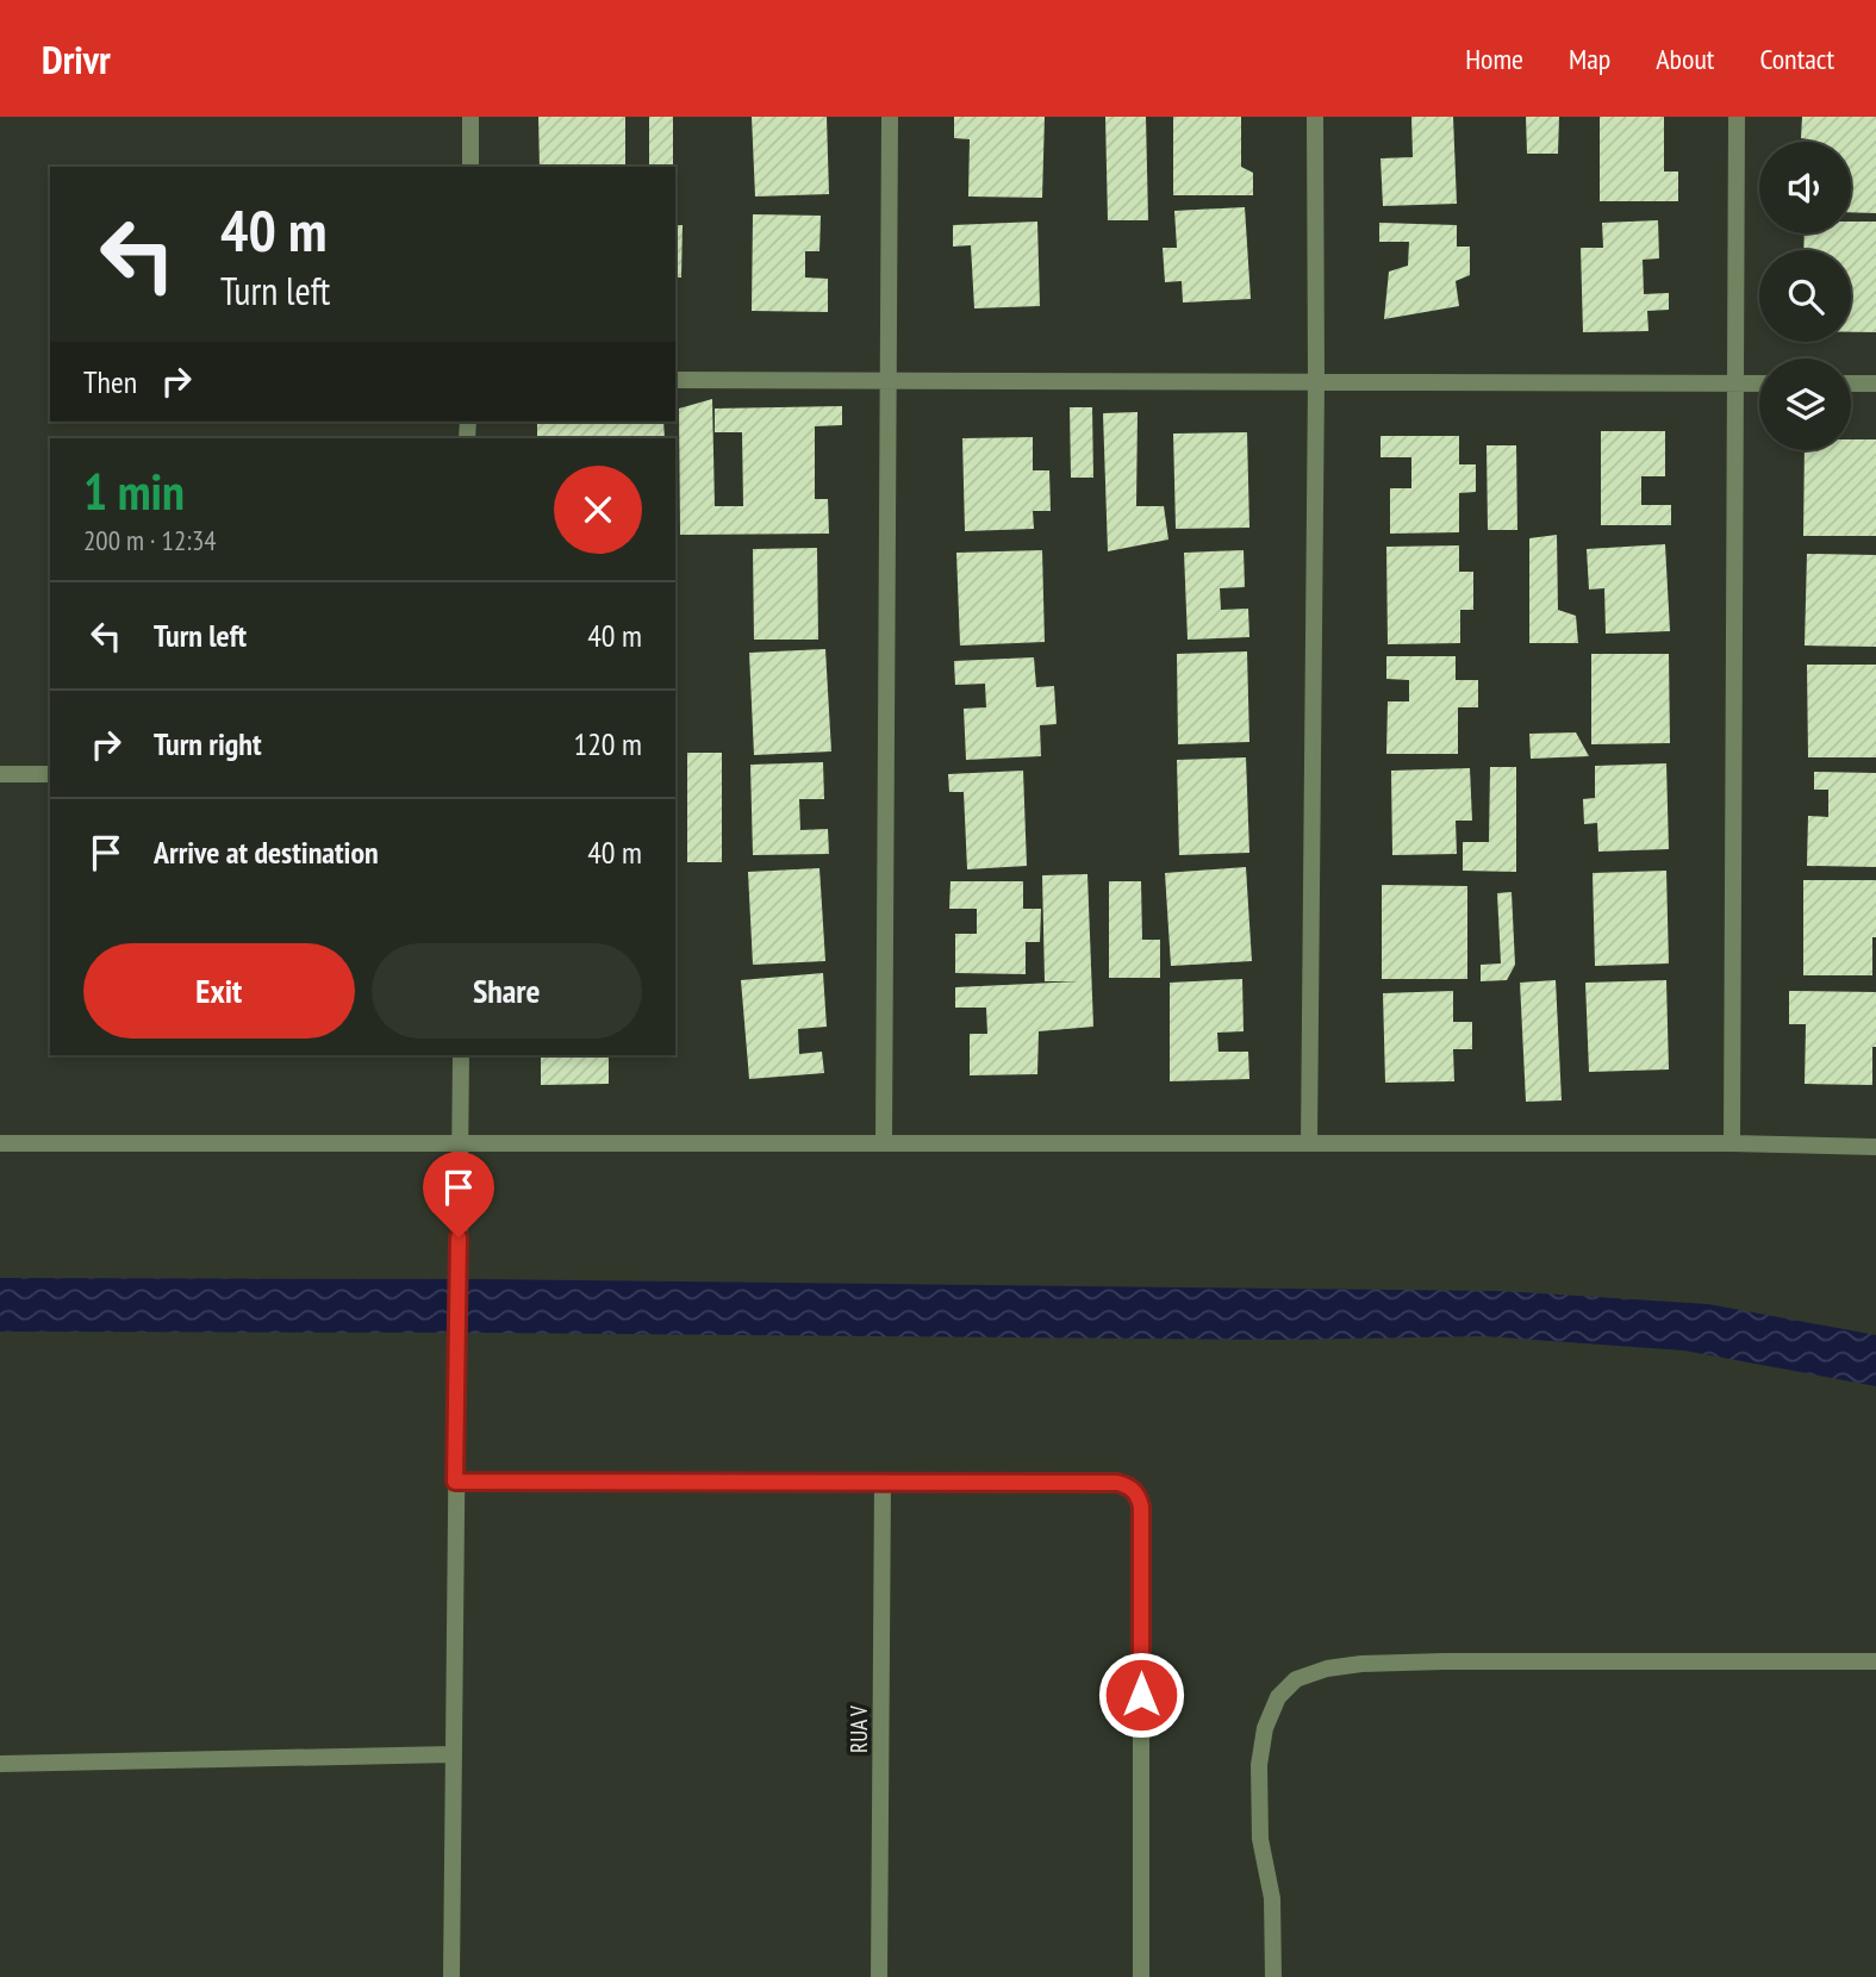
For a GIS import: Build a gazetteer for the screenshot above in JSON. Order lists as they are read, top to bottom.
{
  "streets": {
    "street": ["RUA V"]
  },
  "page": {
    "header": "Drivr",
    "nav": [
      "Home",
      "Map",
      "About",
      "Contact"
    ],
    "turn": ["40 m", "Turn left"],
    "then": "Then",
    "heading": ["1 min", "200 m · 12:34"],
    "list": [
      {
        "name": "Turn left",
        "value": "40 m"
      },
      {
        "name": "Turn right",
        "value": "120 m"
      },
      {
        "name": "Arrive at destination",
        "value": "40 m"
      }
    ],
    "buttons": ["Exit", "Share"]
  }
}
